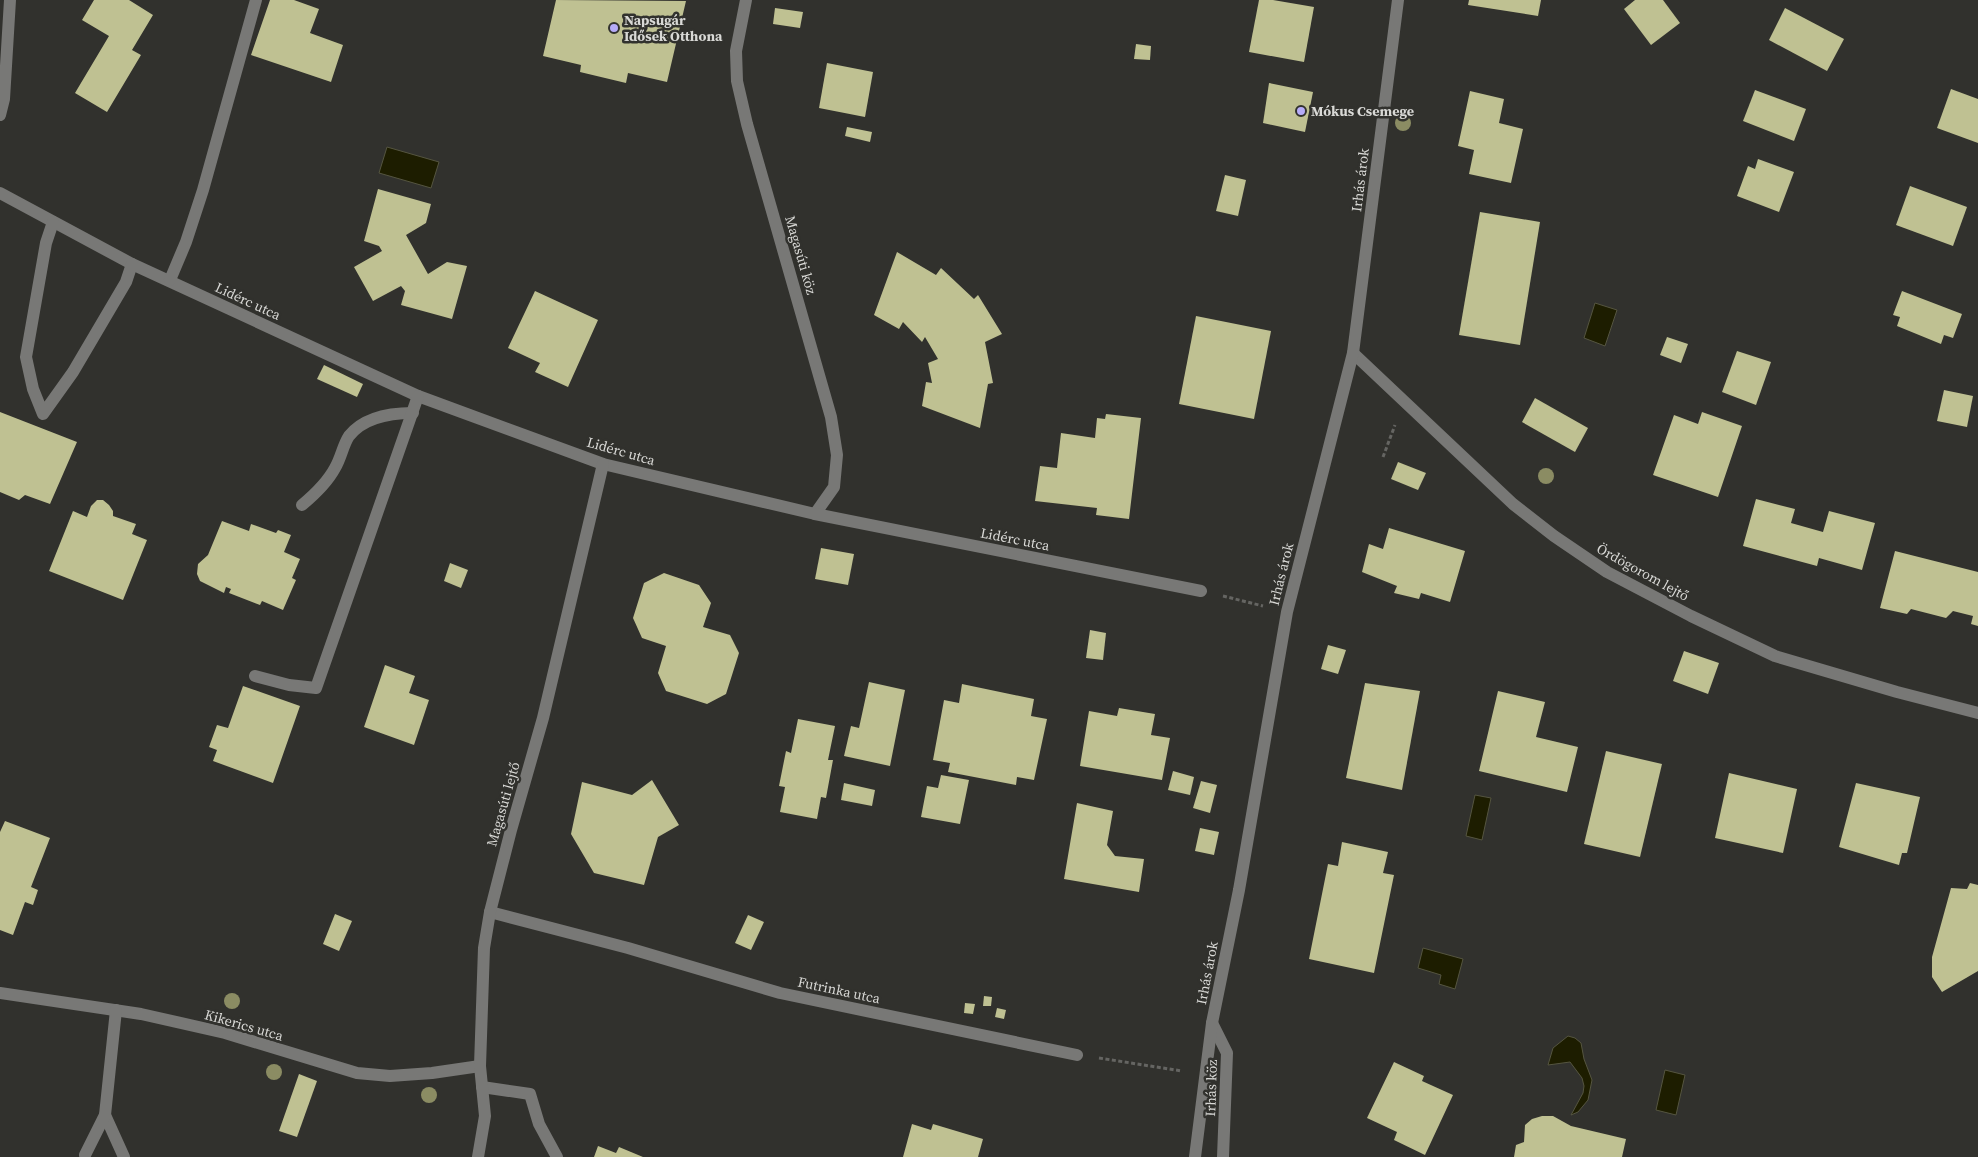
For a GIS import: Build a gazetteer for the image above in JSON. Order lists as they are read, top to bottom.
{
  "streets": {
    "street": [
      "Irhás árok",
      "Magasúti köz",
      "Lidérc utca",
      "Ördögorom lejtő",
      "Magasúti lejtő",
      "Futrinka utca",
      "Kikerics utca",
      "Irhás köz"
    ]
  },
  "crossings": [
    ["Irhás árok", "Ördögorom lejtő"],
    ["Irhás árok", "Irhás köz"],
    ["Magasúti köz", "Lidérc utca"],
    ["Lidérc utca", "Magasúti lejtő"],
    ["Magasúti lejtő", "Futrinka utca"],
    ["Magasúti lejtő", "Kikerics utca"]
  ],
  "places": ["Napsugár Idősek Otthona", "Mókus Csemege"]
}
